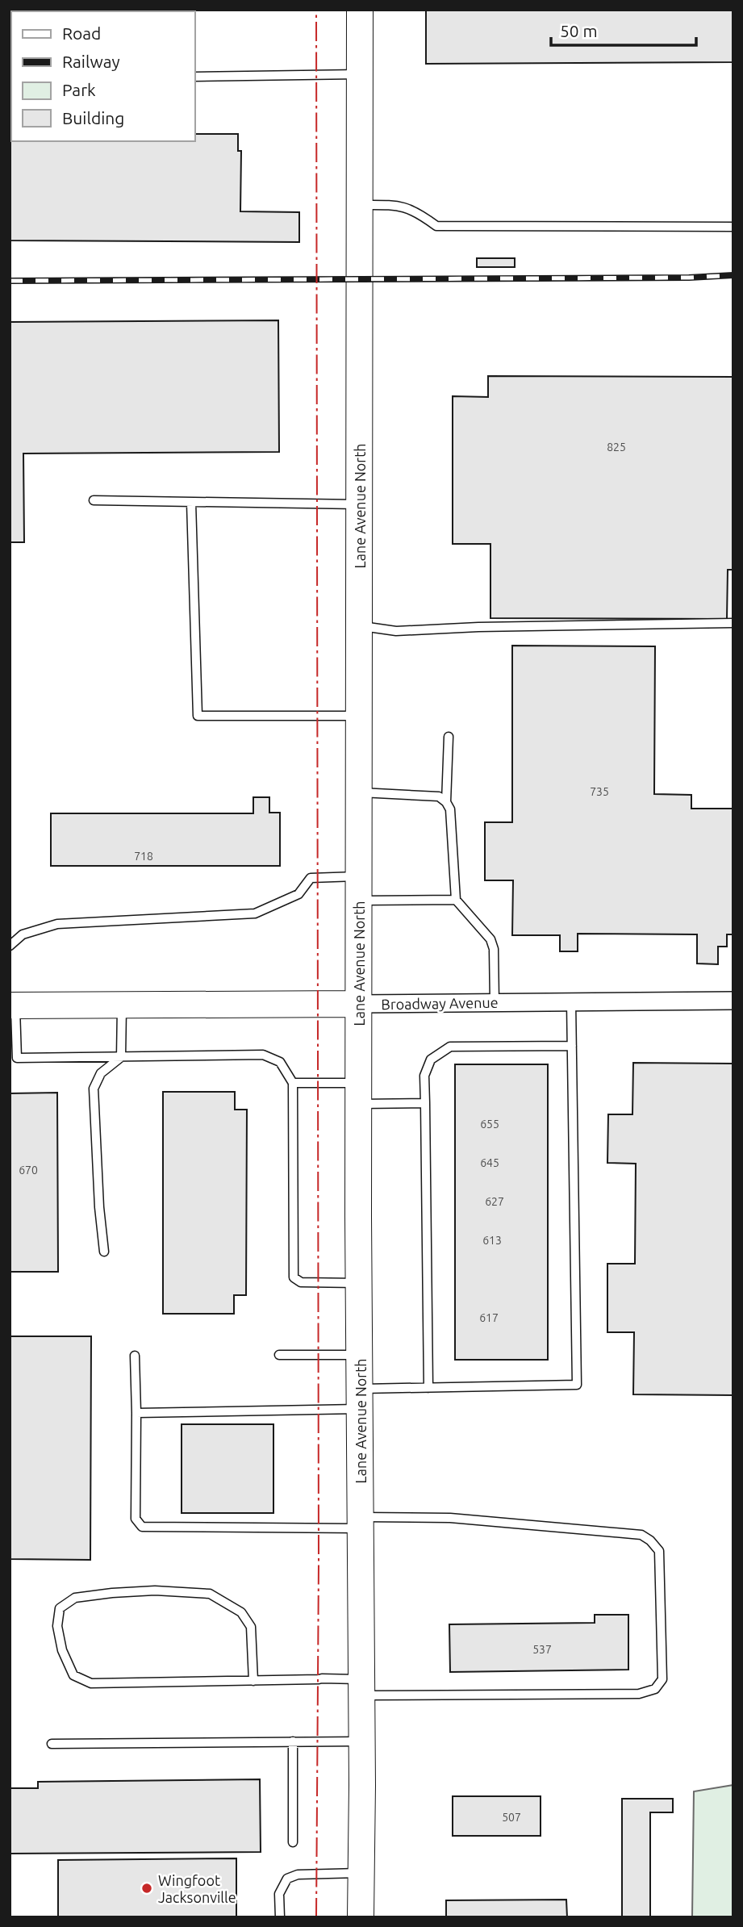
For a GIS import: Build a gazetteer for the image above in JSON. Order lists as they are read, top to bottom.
{
  "streets": {
    "main road": ["Lane Avenue North", "Broadway Avenue"]
  },
  "crossings": [
    ["Lane Avenue North", "Broadway Avenue"]
  ],
  "places": ["Wingfoot Jacksonville"],
  "house_numbers": [
    "825",
    "735",
    "718",
    "655",
    "645",
    "670",
    "627",
    "613",
    "617",
    "537",
    "507"
  ],
  "legend": [
    "Road",
    "Railway",
    "Park",
    "Building"
  ],
  "scale_bar": "50 m"
}
